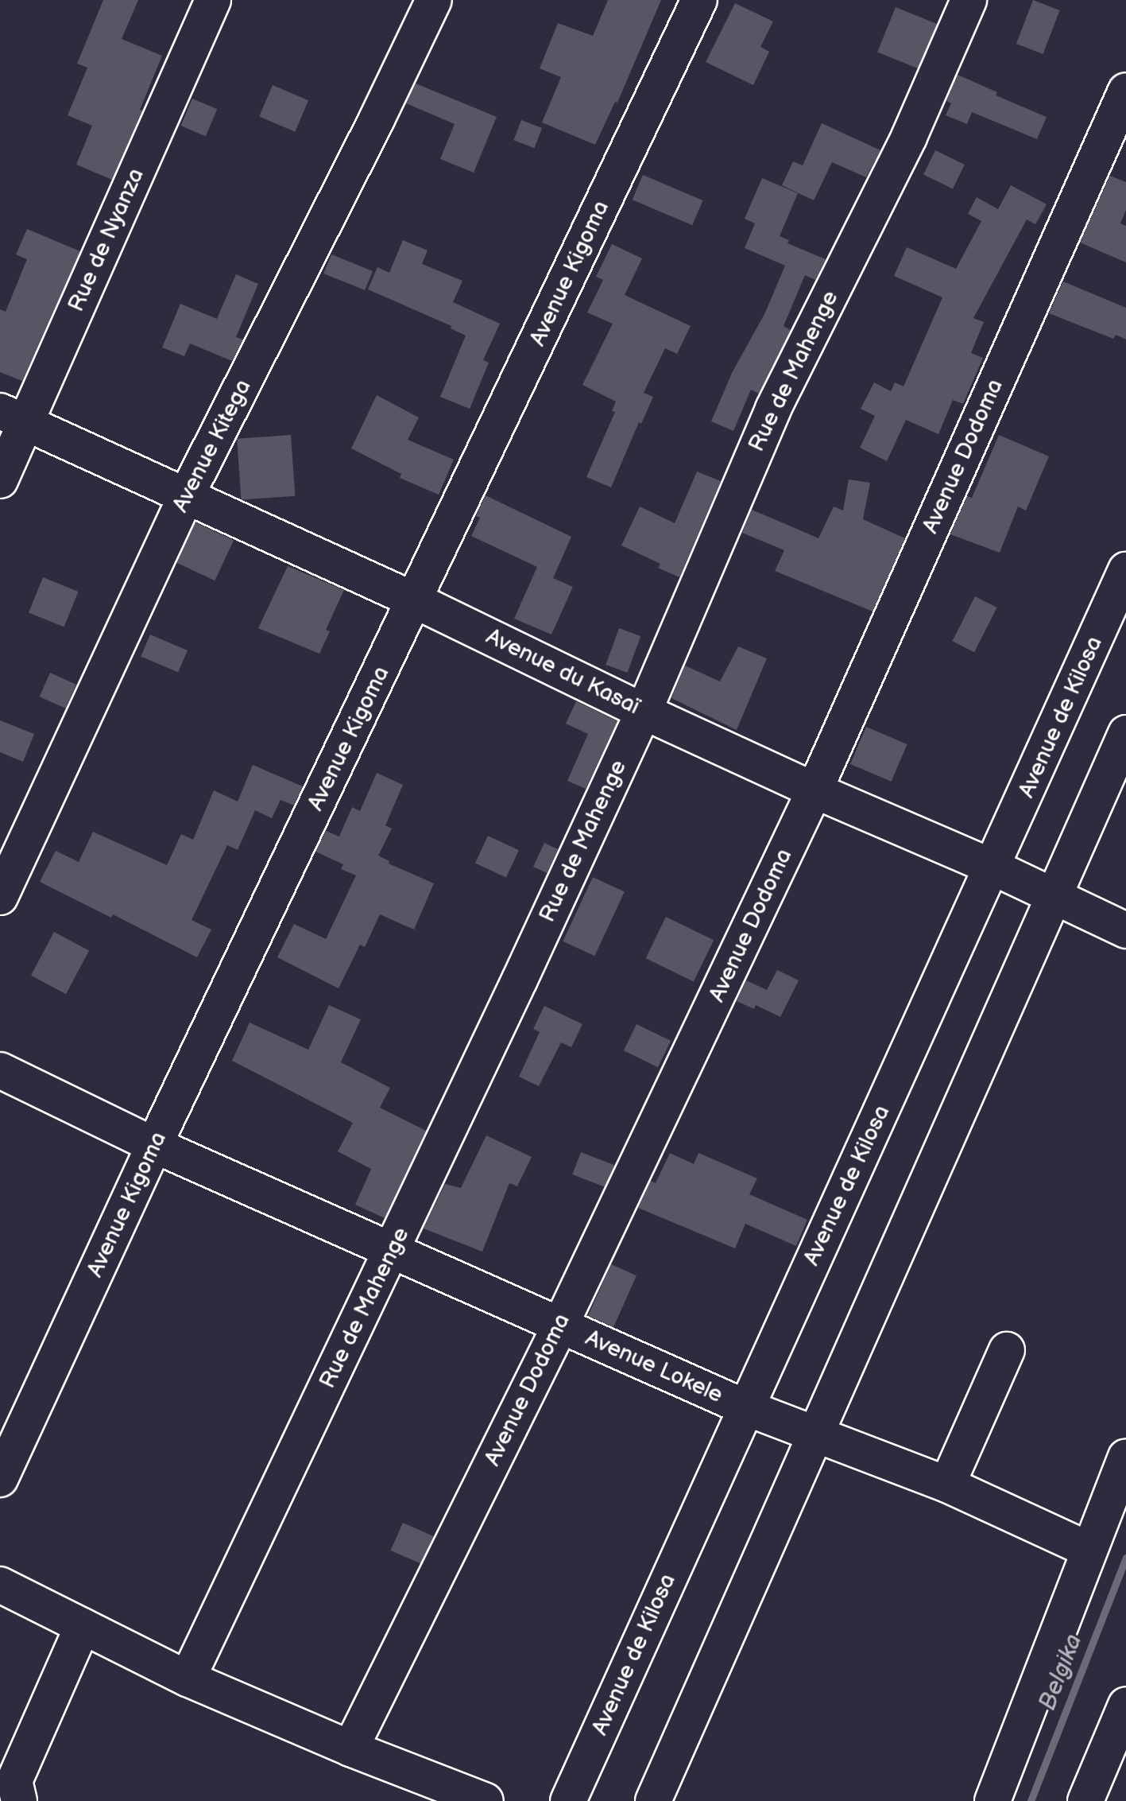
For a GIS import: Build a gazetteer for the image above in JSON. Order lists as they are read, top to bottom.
{
  "streets": {
    "street": [
      "Rue de Nyanza",
      "Avenue Kigoma",
      "Rue de Mahenge",
      "Avenue Kitega",
      "Avenue Dodoma",
      "Avenue du Kasaï",
      "Avenue de Kilosa",
      "Avenue Lokele"
    ]
  },
  "crossings": [
    ["Rue de Nyanza", "Avenue du Kasaï"],
    ["Avenue Kigoma", "Avenue du Kasaï"],
    ["Avenue Kigoma", "Avenue Lokele"],
    ["Rue de Mahenge", "Avenue du Kasaï"],
    ["Rue de Mahenge", "Avenue Lokele"],
    ["Avenue Kitega", "Avenue du Kasaï"],
    ["Avenue Dodoma", "Avenue du Kasaï"],
    ["Avenue Dodoma", "Avenue Lokele"],
    ["Avenue du Kasaï", "Avenue de Kilosa"],
    ["Avenue de Kilosa", "Avenue Lokele"]
  ],
  "water": ["Belgika"]
}
